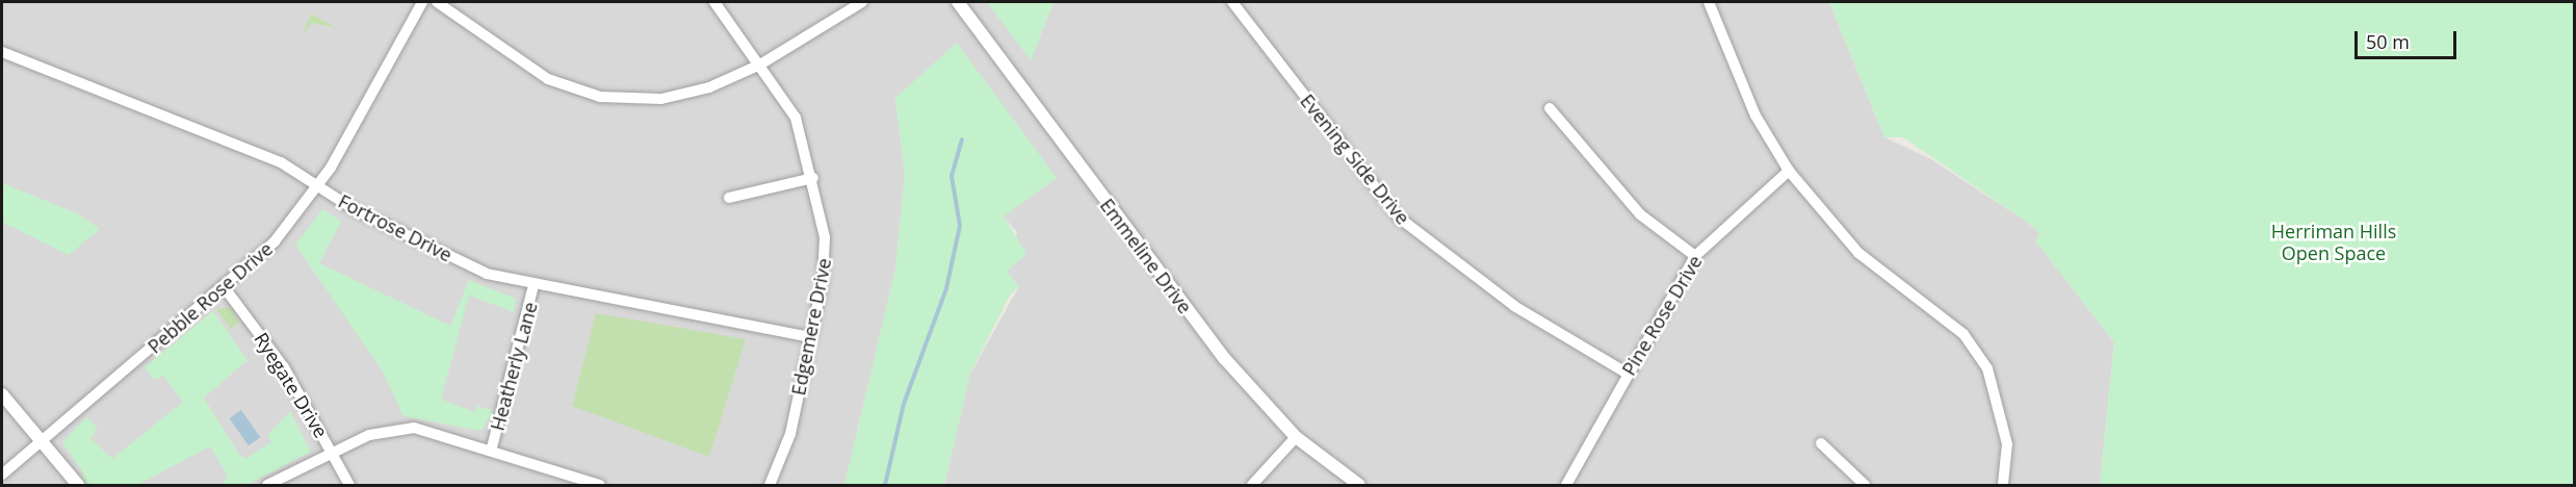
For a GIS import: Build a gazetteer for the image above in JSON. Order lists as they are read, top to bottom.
{
  "streets": {
    "street": [
      "Evening Side Drive",
      "Fortrose Drive",
      "Emmeline Drive",
      "Pebble Rose Drive",
      "Pine Rose Drive",
      "Edgemere Drive",
      "Heatherly Lane",
      "Ryegate Drive"
    ]
  },
  "crossings": [
    ["Evening Side Drive", "Pine Rose Drive"],
    ["Fortrose Drive", "Pebble Rose Drive"],
    ["Fortrose Drive", "Edgemere Drive"],
    ["Fortrose Drive", "Heatherly Lane"],
    ["Pebble Rose Drive", "Ryegate Drive"]
  ],
  "parks": ["Herriman Hills Open Space"],
  "scale_bar": "50 m"
}
